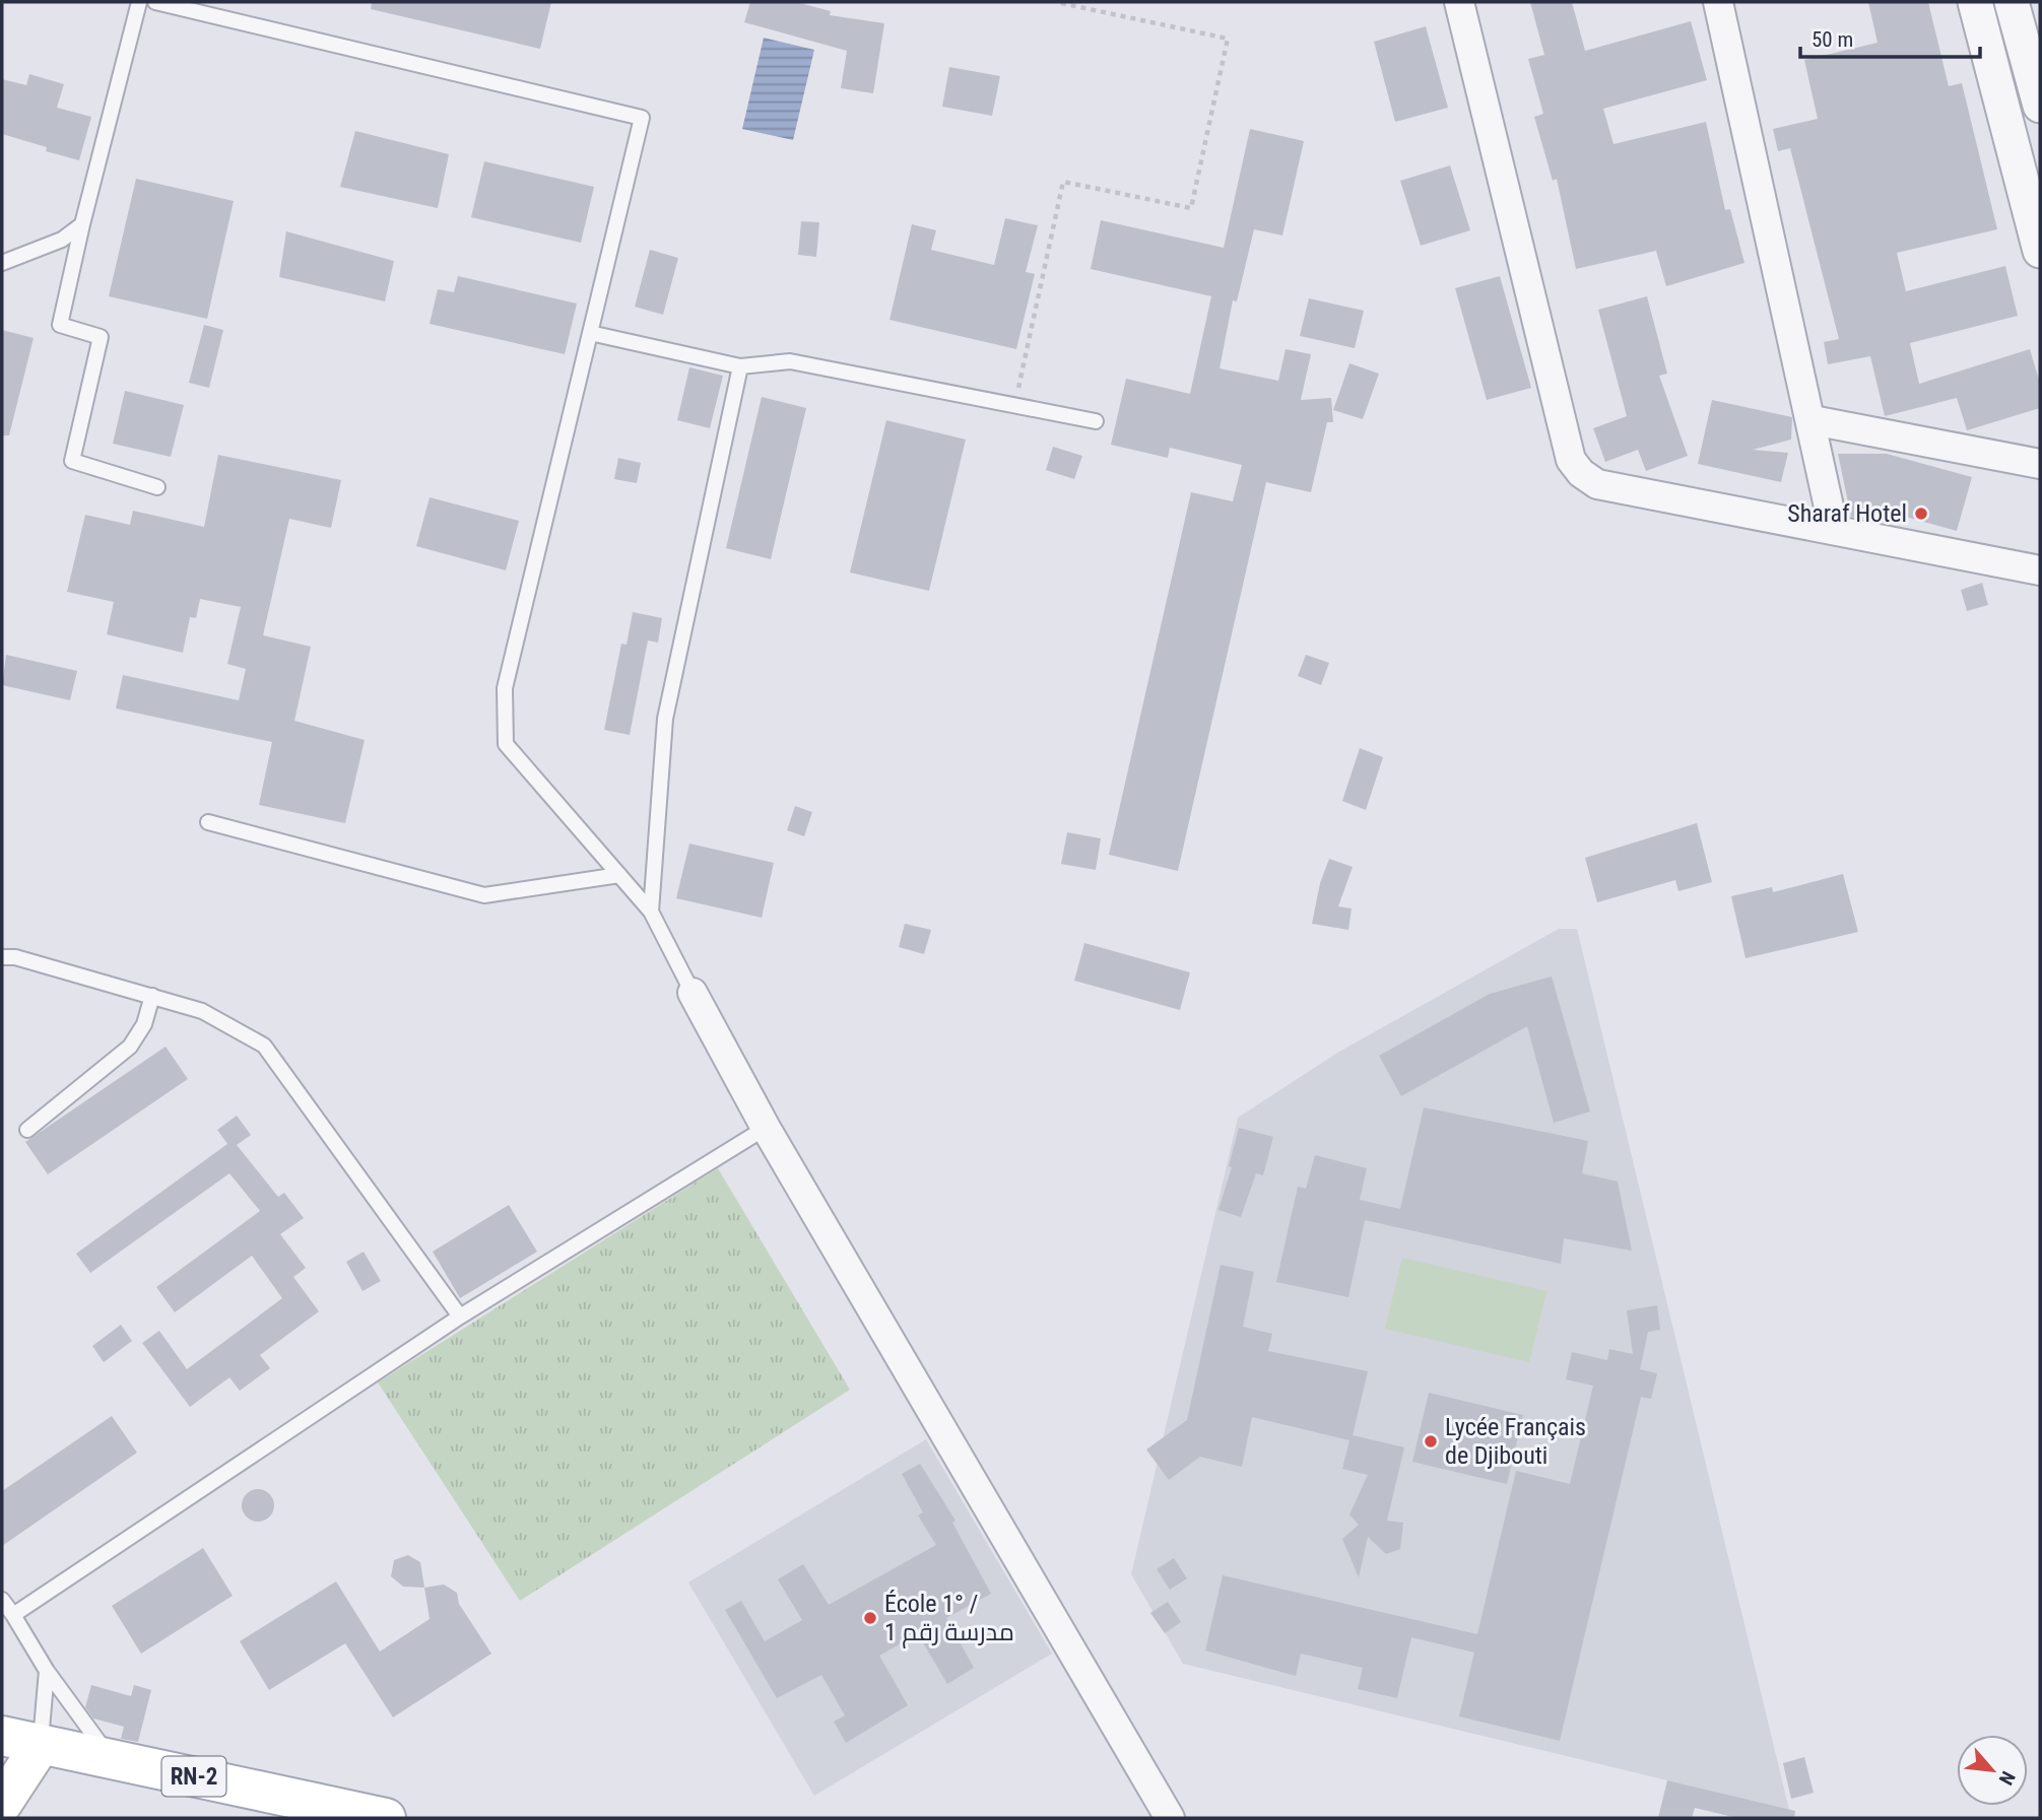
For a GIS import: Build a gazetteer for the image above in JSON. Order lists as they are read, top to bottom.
{
  "streets": {
    "main road": ["RN-2"]
  },
  "places": ["Sharaf Hotel", "Lycée Français de Djibouti", "École 1° / مدرسة رقم 1"],
  "scale_bar": "50 m",
  "north": "bottom right"
}
